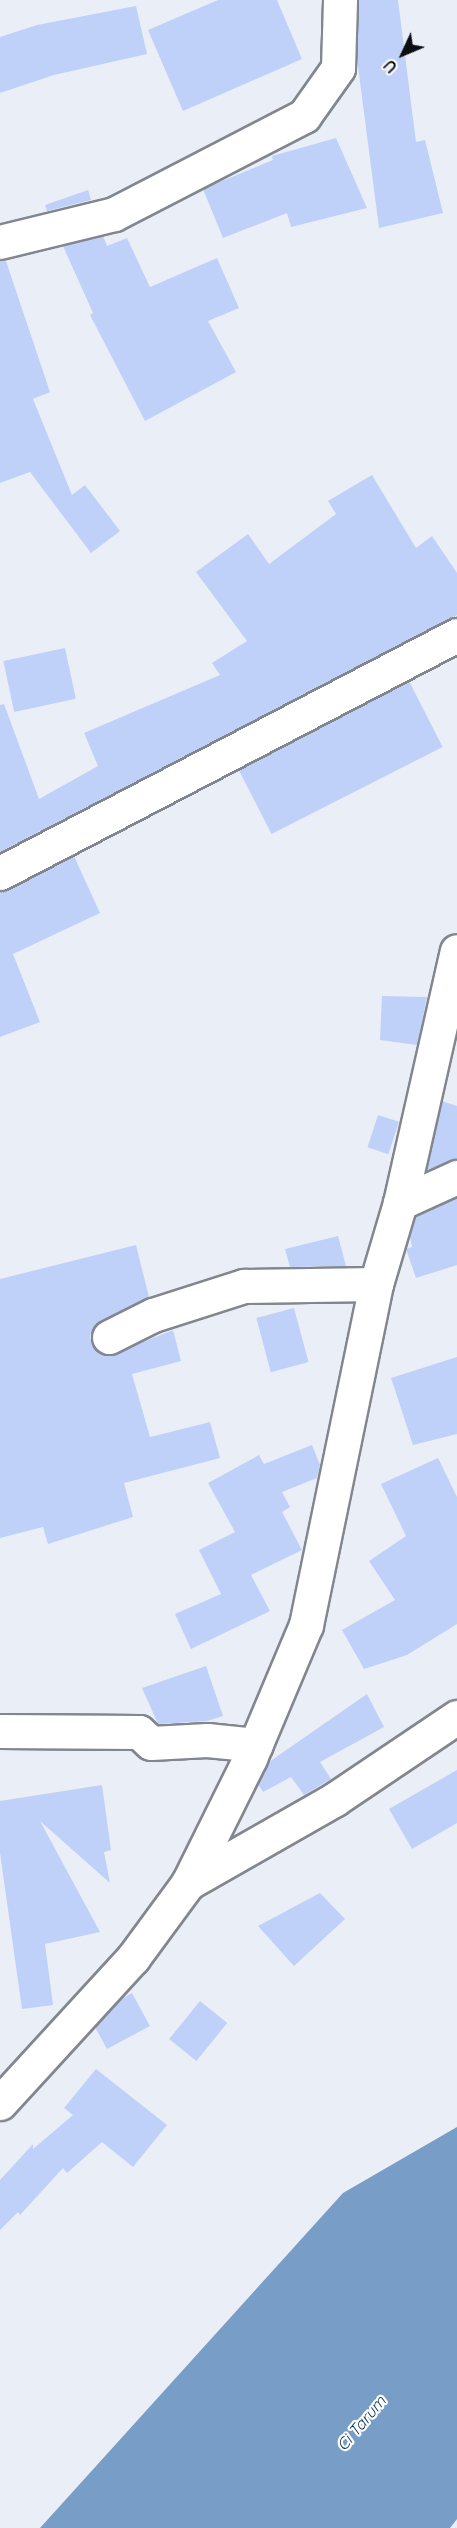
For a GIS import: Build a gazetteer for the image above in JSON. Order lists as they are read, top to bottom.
{
  "water": ["Ci Tarum"],
  "north": "bottom left"
}
